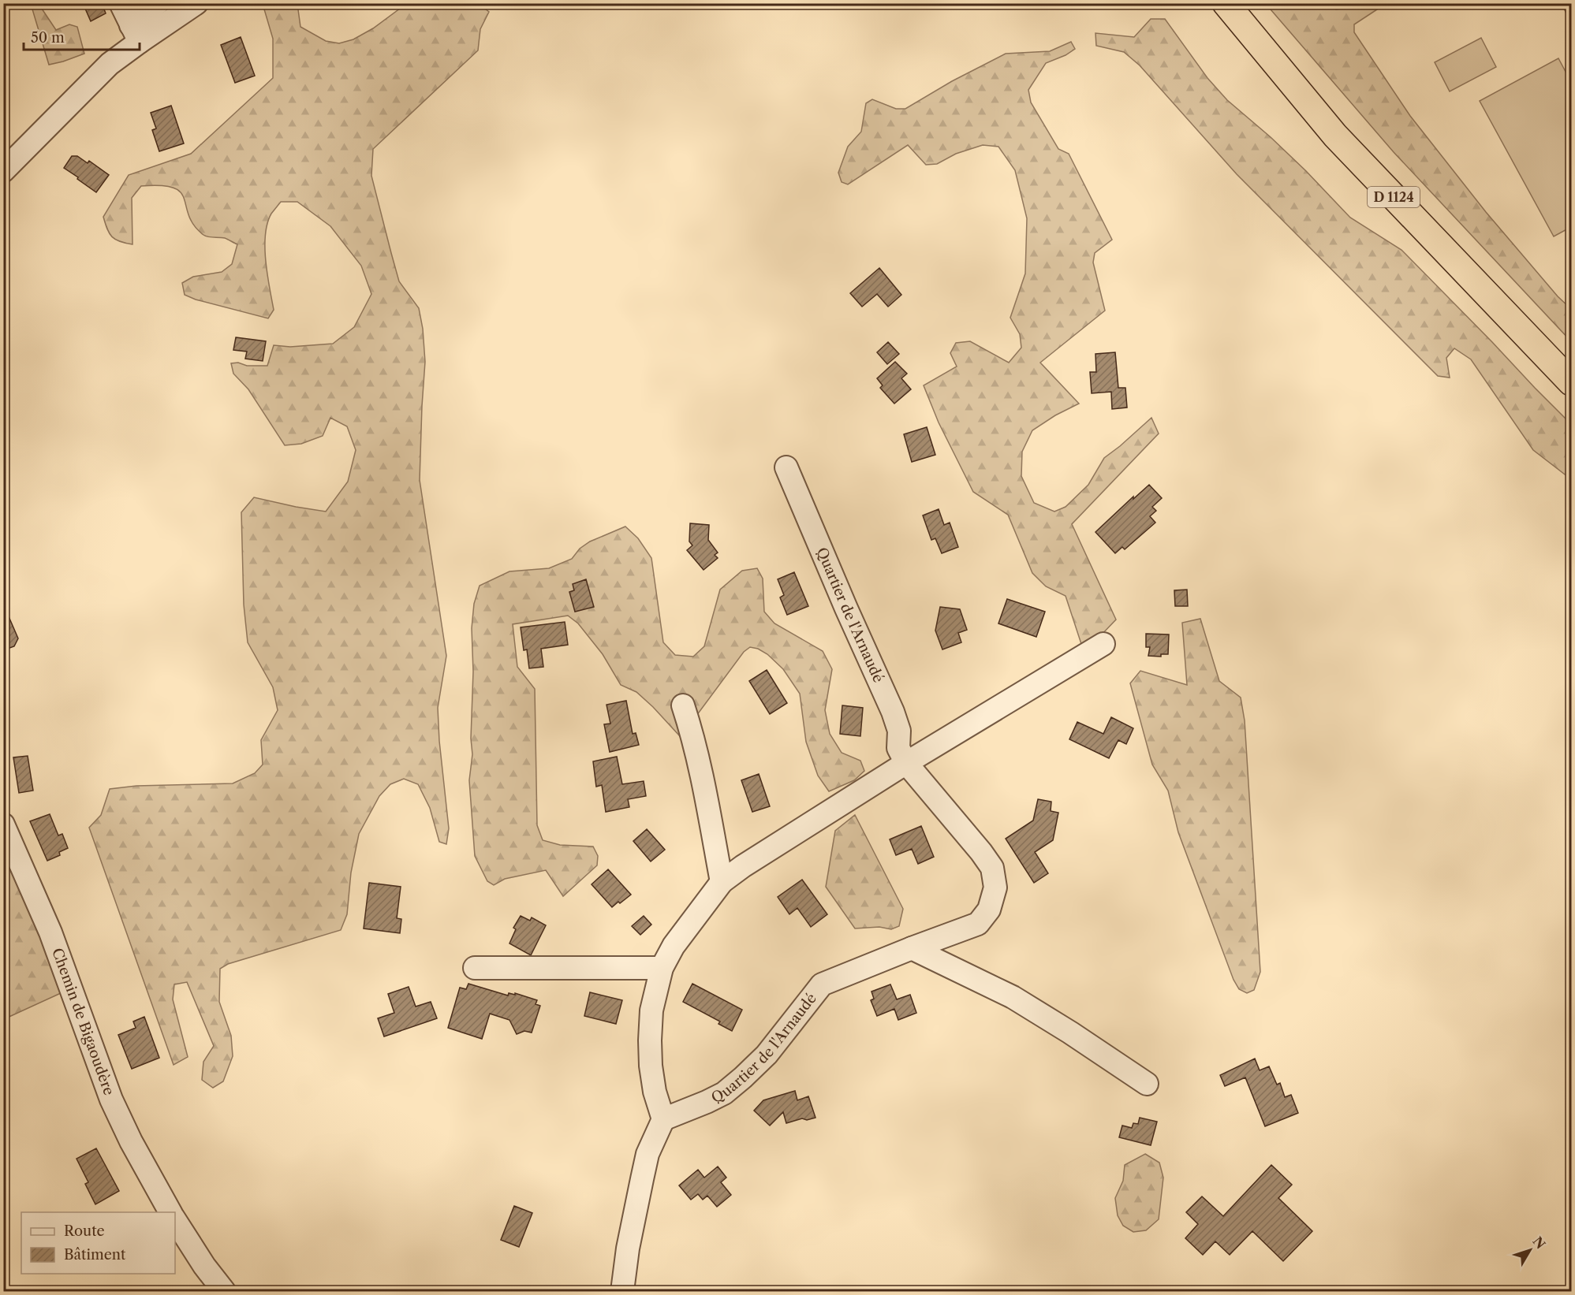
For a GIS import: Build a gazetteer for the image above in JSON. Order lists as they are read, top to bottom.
{
  "streets": {
    "highway": ["D 1124"],
    "street": ["Quartier de l'Arnaudé", "Chemin de Bigaoudère"]
  },
  "legend": ["Route", "Bâtiment"],
  "scale_bar": "50 m",
  "north": "top right"
}
